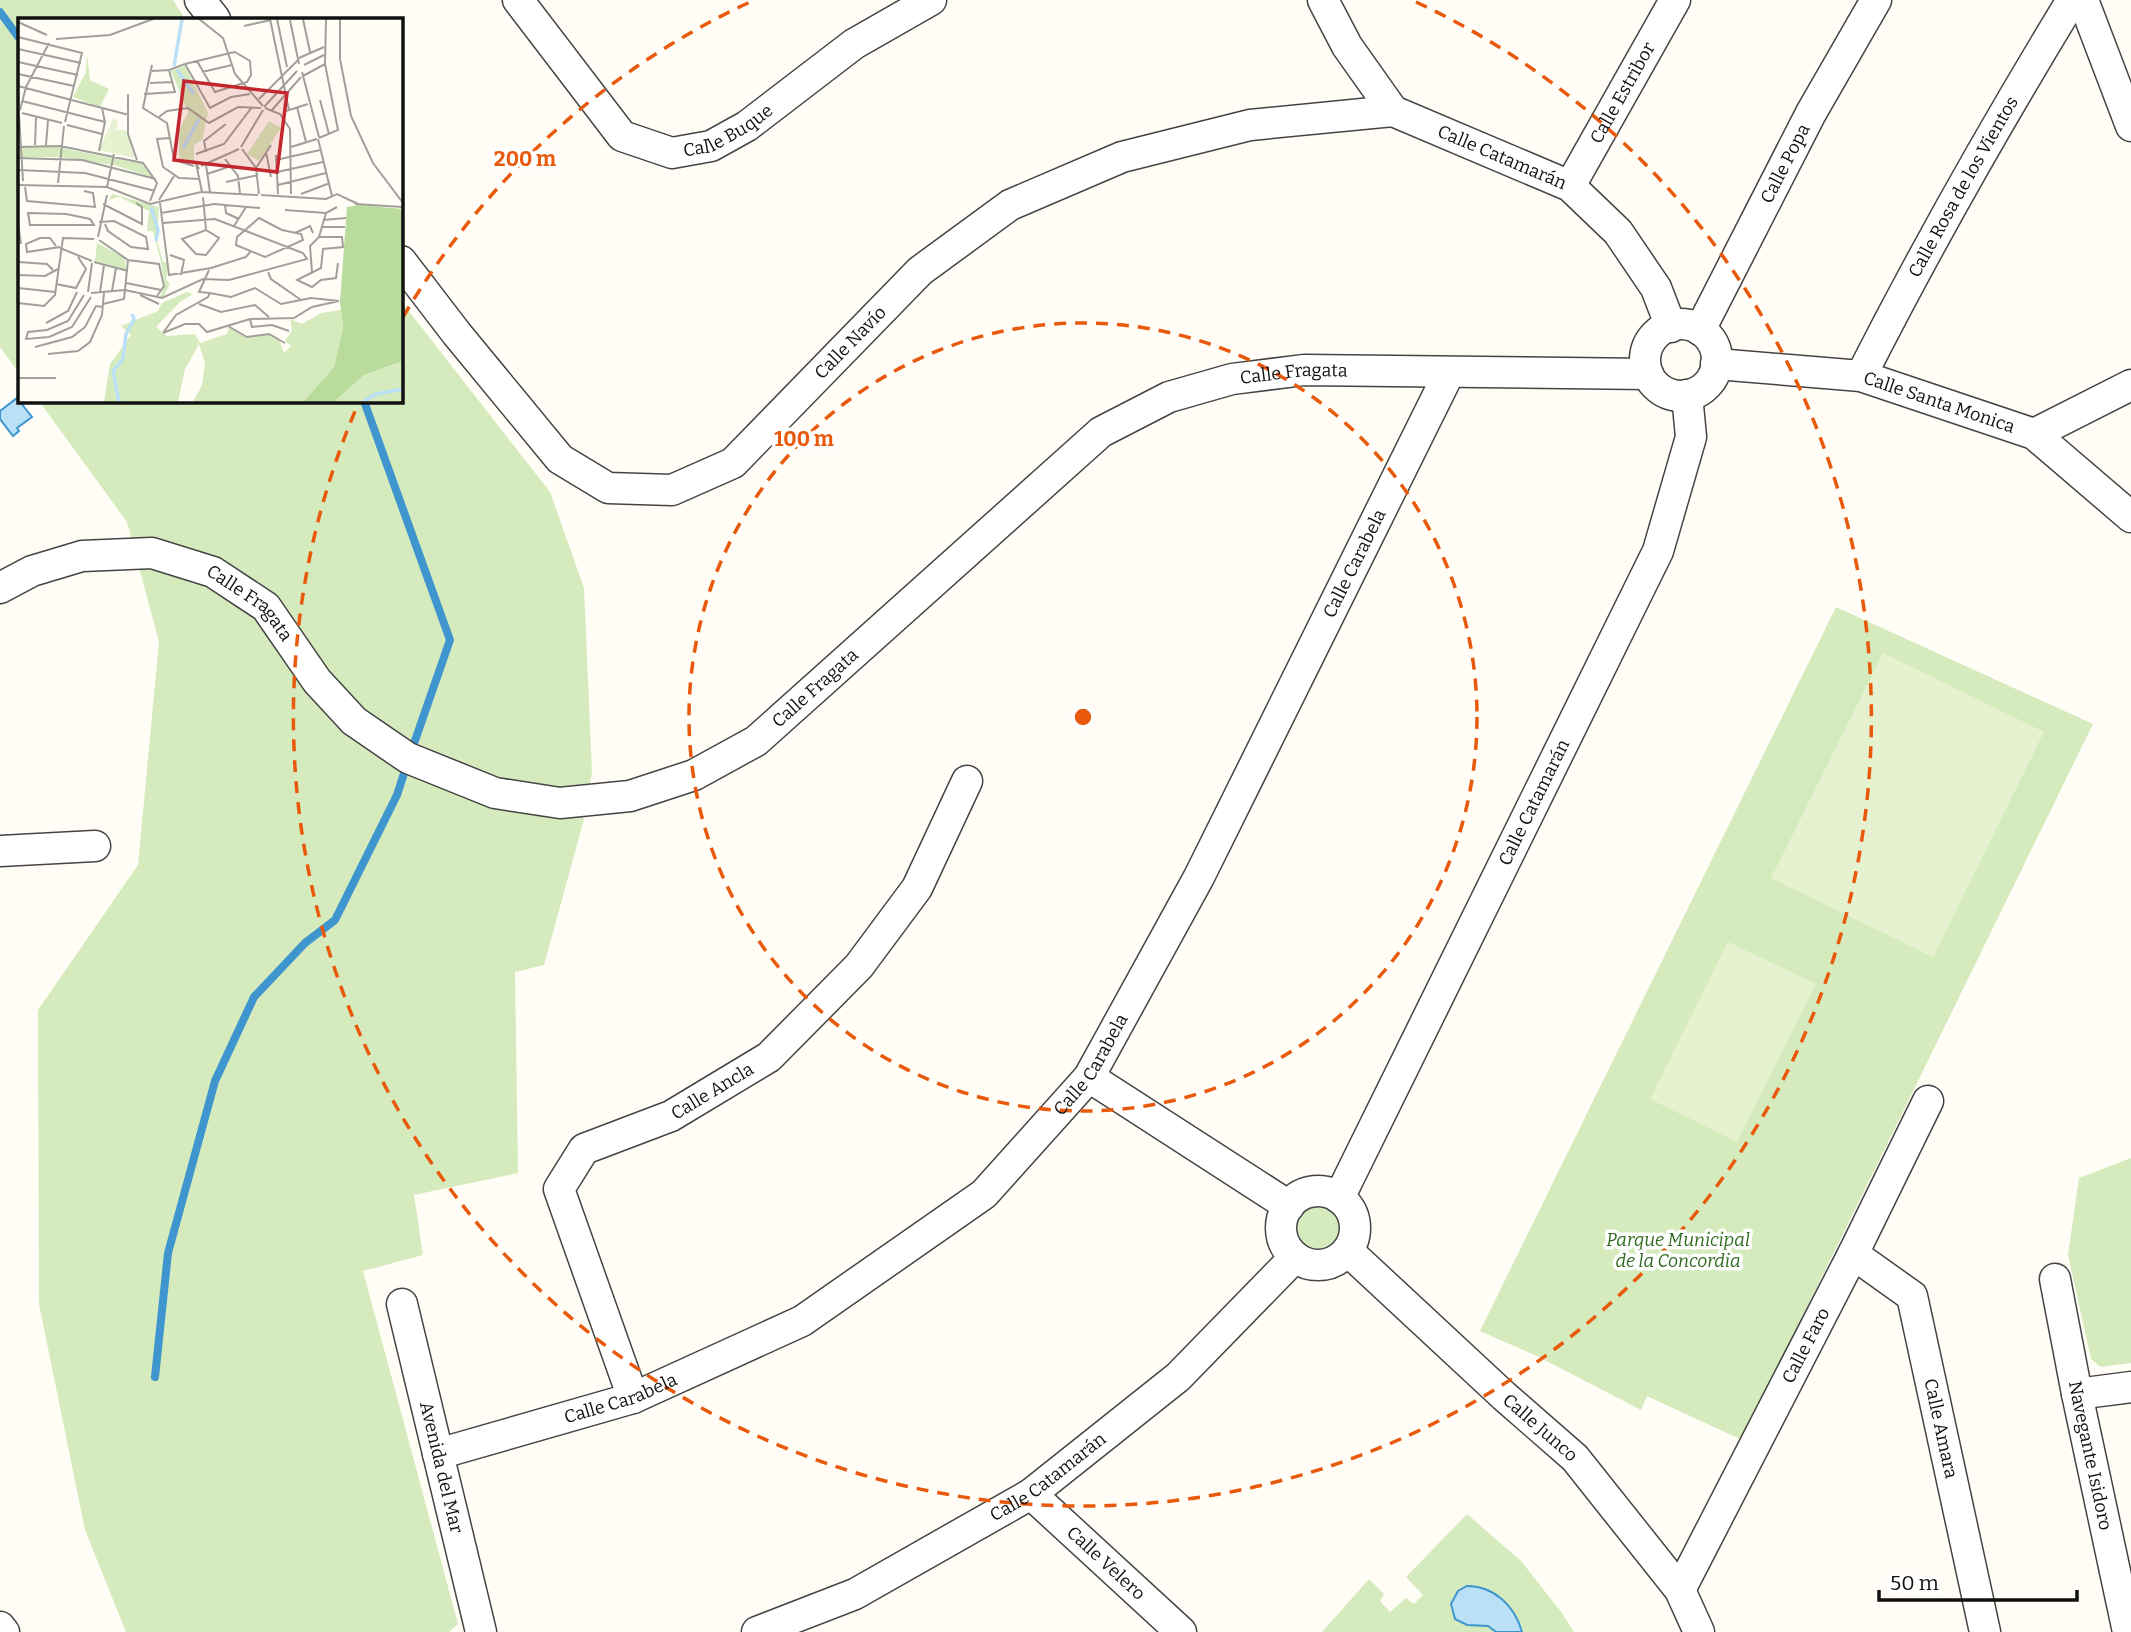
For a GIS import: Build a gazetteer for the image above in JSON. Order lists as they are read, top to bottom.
{
  "streets": {
    "street": [
      "Calle Estribor",
      "Calle Buque",
      "Calle Catamarán",
      "Calle Popa",
      "Calle Rosa de los Vientos",
      "Calle Navío",
      "Calle Fragata",
      "Calle Santa Monica",
      "Calle Carabela",
      "Calle Ancla",
      "Calle Faro",
      "Calle Junco",
      "Calle Amara",
      "Navegante Isidoro",
      "Avenida del Mar",
      "Calle Velero"
    ]
  },
  "crossings": [
    ["Calle Estribor", "Calle Catamarán"],
    ["Calle Catamarán", "Calle Popa"],
    ["Calle Catamarán", "Calle Navío"],
    ["Calle Catamarán", "Calle Fragata"],
    ["Calle Catamarán", "Calle Santa Monica"],
    ["Calle Catamarán", "Calle Junco"],
    ["Calle Catamarán", "Calle Velero"],
    ["Calle Popa", "Calle Fragata"],
    ["Calle Popa", "Calle Santa Monica"],
    ["Calle Rosa de los Vientos", "Calle Santa Monica"],
    ["Calle Fragata", "Calle Santa Monica"],
    ["Calle Fragata", "Calle Carabela"],
    ["Calle Carabela", "Calle Ancla"],
    ["Calle Carabela", "Avenida del Mar"],
    ["Calle Faro", "Calle Junco"],
    ["Calle Faro", "Calle Amara"]
  ],
  "parks": ["Parque Municipal de la Concordia"],
  "scale_bar": "50 m",
  "rings": ["200 m", "100 m"]
}
